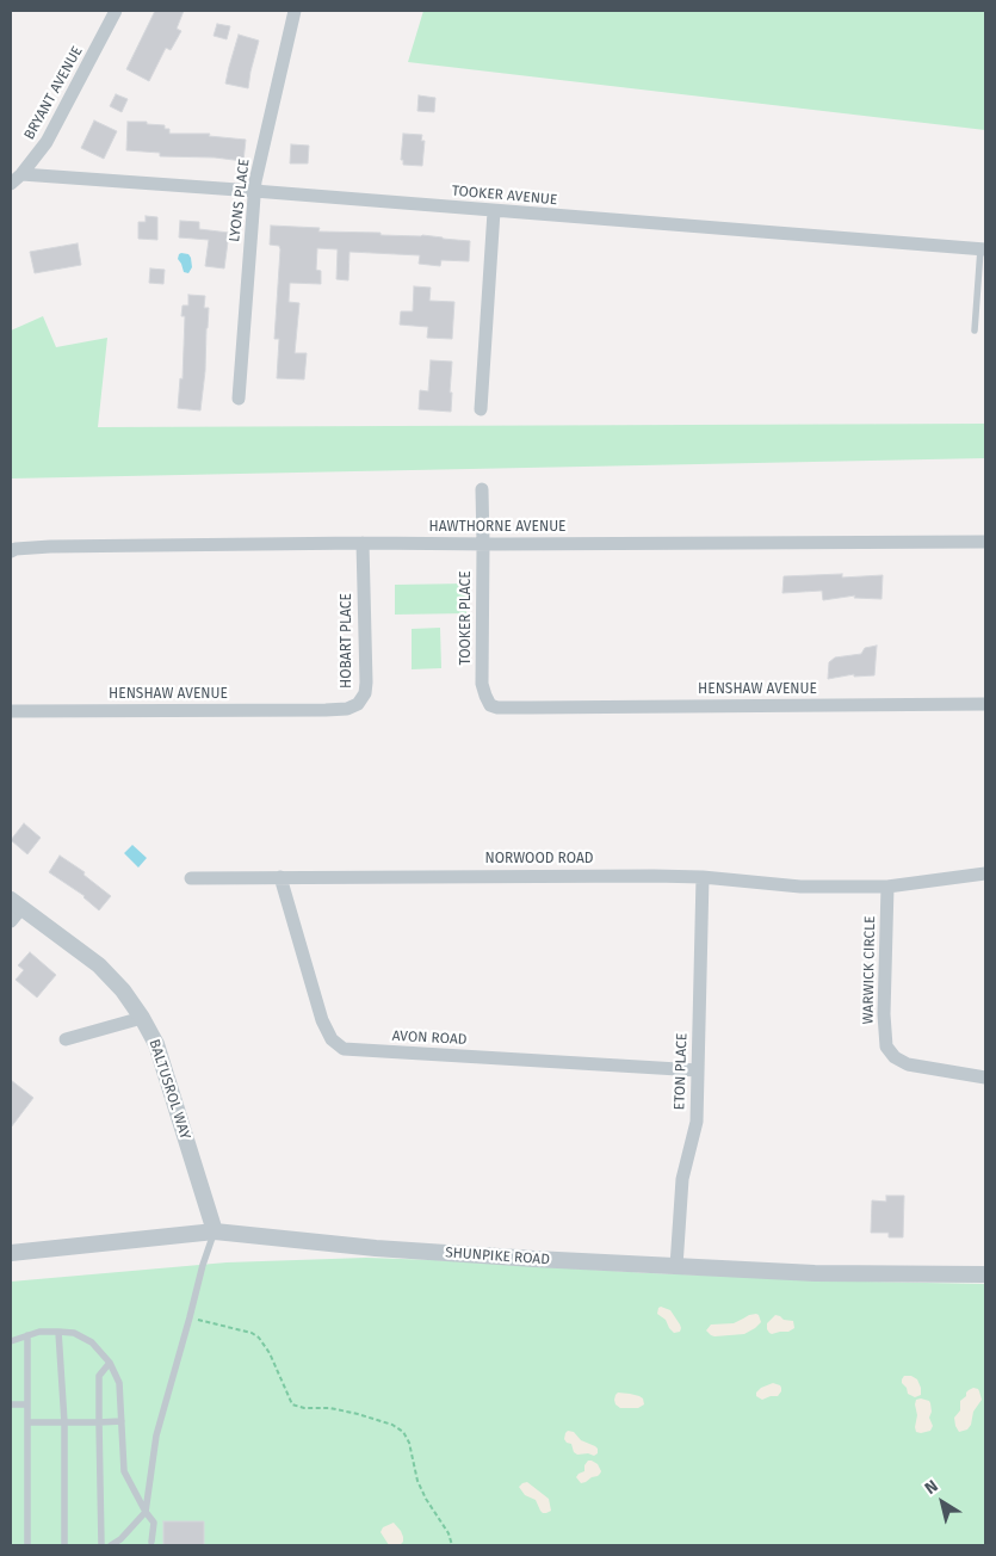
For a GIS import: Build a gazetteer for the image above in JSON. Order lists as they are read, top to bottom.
{
  "streets": {
    "street": [
      "BRYANT AVENUE",
      "TOOKER AVENUE",
      "LYONS PLACE",
      "HAWTHORNE AVENUE",
      "TOOKER PLACE",
      "HOBART PLACE",
      "HENSHAW AVENUE",
      "NORWOOD ROAD",
      "WARWICK CIRCLE",
      "AVON ROAD",
      "ETON PLACE",
      "BALTUSROL WAY",
      "SHUNPIKE ROAD"
    ]
  },
  "crossings": [
    ["BRYANT AVENUE", "TOOKER AVENUE"],
    ["TOOKER AVENUE", "LYONS PLACE"],
    ["HAWTHORNE AVENUE", "TOOKER PLACE"],
    ["HAWTHORNE AVENUE", "HOBART PLACE"],
    ["TOOKER PLACE", "HENSHAW AVENUE"],
    ["HOBART PLACE", "HENSHAW AVENUE"],
    ["NORWOOD ROAD", "WARWICK CIRCLE"],
    ["NORWOOD ROAD", "AVON ROAD"],
    ["NORWOOD ROAD", "ETON PLACE"],
    ["AVON ROAD", "ETON PLACE"],
    ["ETON PLACE", "SHUNPIKE ROAD"],
    ["BALTUSROL WAY", "SHUNPIKE ROAD"]
  ],
  "north": "top left"
}
